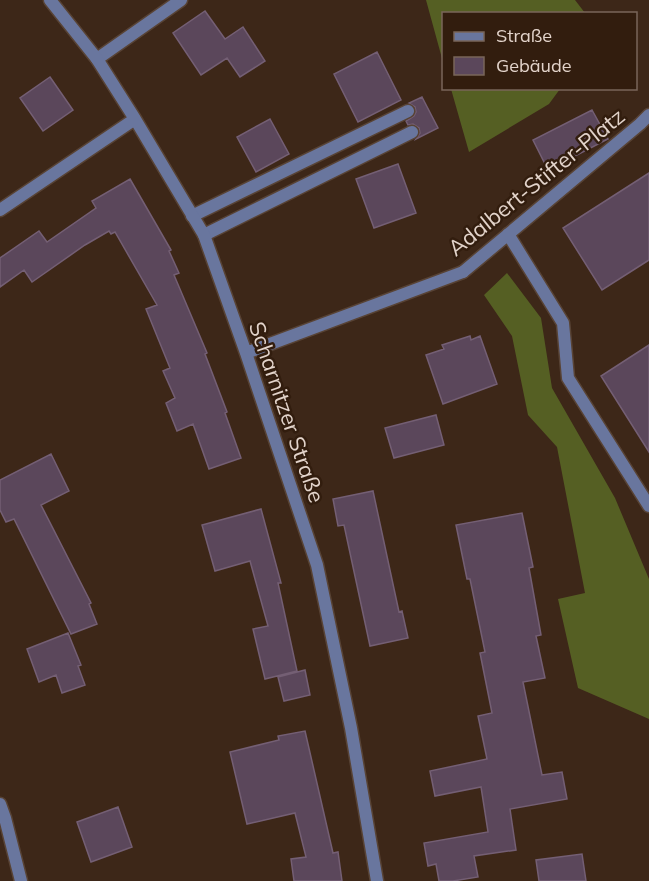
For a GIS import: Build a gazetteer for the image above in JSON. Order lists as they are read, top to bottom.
{
  "streets": {
    "street": ["Adalbert-Stifter-Platz", "Scharnitzer Straße"]
  },
  "crossings": [
    ["Adalbert-Stifter-Platz", "Scharnitzer Straße"]
  ],
  "legend": ["Straße", "Gebäude"]
}
